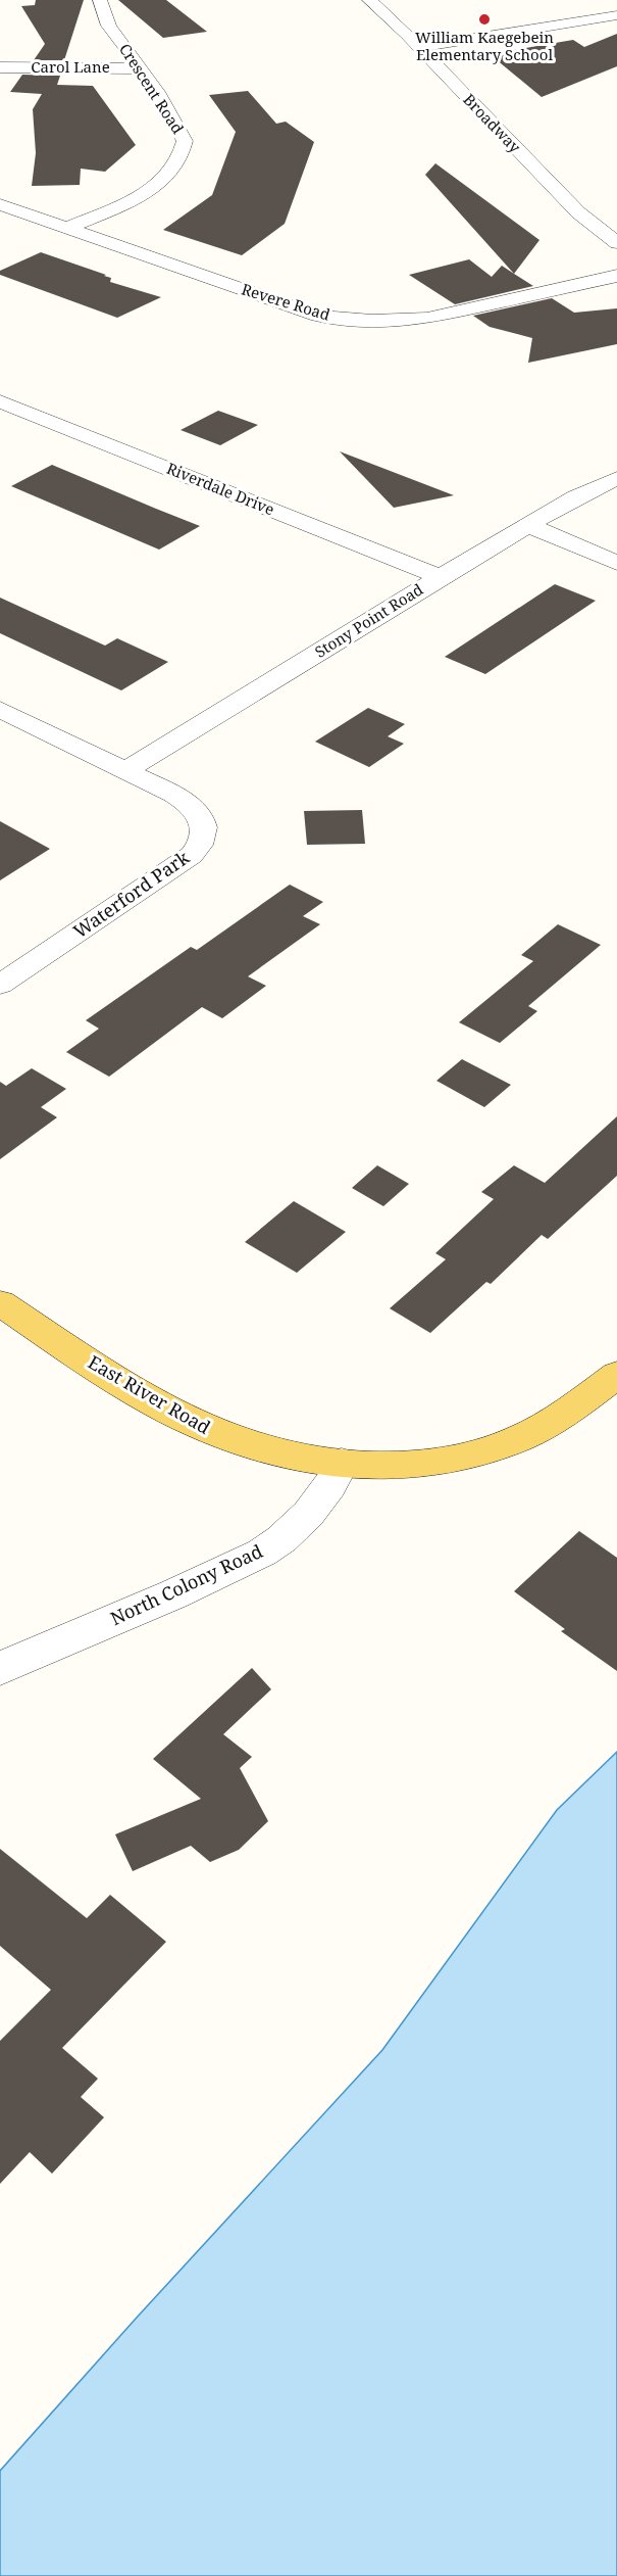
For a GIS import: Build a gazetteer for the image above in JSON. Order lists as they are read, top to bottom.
{
  "streets": {
    "main road": ["East River Road"],
    "street": [
      "Carol Lane",
      "Crescent Road",
      "Broadway",
      "Revere Road",
      "Riverdale Drive",
      "Stony Point Road",
      "Waterford Park",
      "North Colony Road"
    ]
  },
  "crossings": [
    ["Carol Lane", "Crescent Road"],
    ["Crescent Road", "Revere Road"],
    ["Riverdale Drive", "Stony Point Road"],
    ["Stony Point Road", "Waterford Park"],
    ["East River Road", "North Colony Road"]
  ],
  "places": ["William Kaegebein Elementary School"]
}
